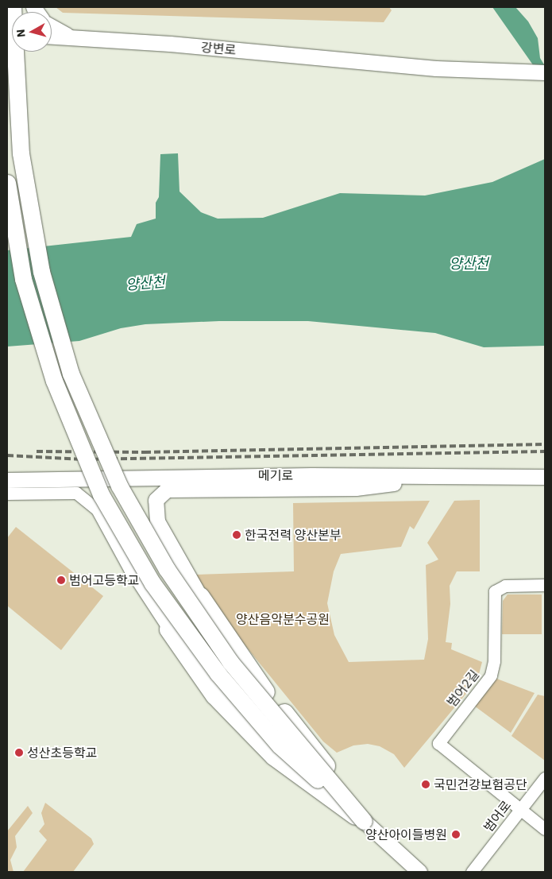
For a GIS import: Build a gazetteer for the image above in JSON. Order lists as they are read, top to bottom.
{
  "streets": {
    "street": [
      "강변로",
      "메기로",
      "범어2길",
      "범어로"
    ]
  },
  "crossings": [
    ["범어2길", "범어로"]
  ],
  "water": ["양산천"],
  "parks": ["양산음악분수공원"],
  "places": [
    "한국전력 양산본부",
    "범어고등학교",
    "성산초등학교",
    "국민건강보험공단",
    "양산아이들병원"
  ],
  "north": "left"
}
